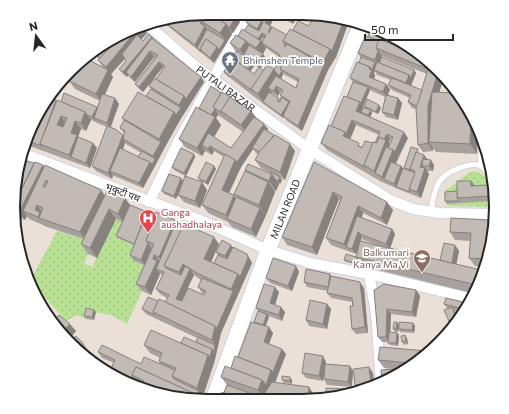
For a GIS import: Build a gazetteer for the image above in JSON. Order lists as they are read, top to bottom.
{
  "streets": {
    "street": ["PUTALI BAZAR", "भृकुटी पथ", "MILAN ROAD"]
  },
  "crossings": [
    ["PUTALI BAZAR", "MILAN ROAD"],
    ["भृकुटी पथ", "MILAN ROAD"]
  ],
  "places": {
    "temple": ["Bhimshen Temple"],
    "hospital": ["Ganga aushadhalaya"],
    "school or university": ["Balkumari Kanya Ma Vi"]
  },
  "scale_bar": "50 m",
  "north": "top"
}
